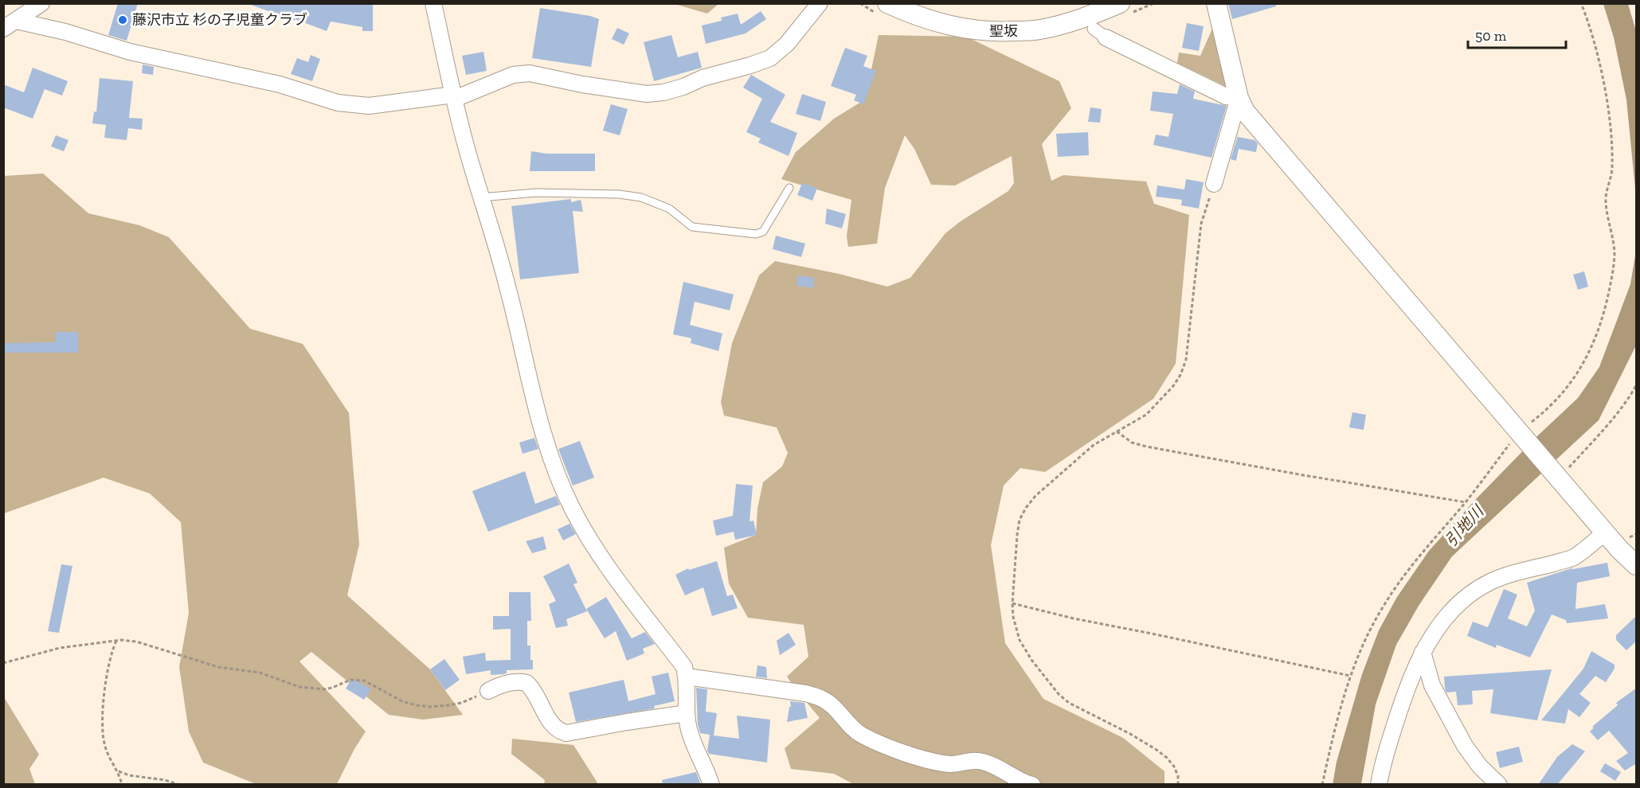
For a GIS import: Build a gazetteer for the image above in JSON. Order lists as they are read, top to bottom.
{
  "streets": {
    "street": ["聖坂"]
  },
  "water": ["引地川"],
  "places": ["藤沢市立 杉の子児童クラブ"],
  "scale_bar": "50 m"
}
